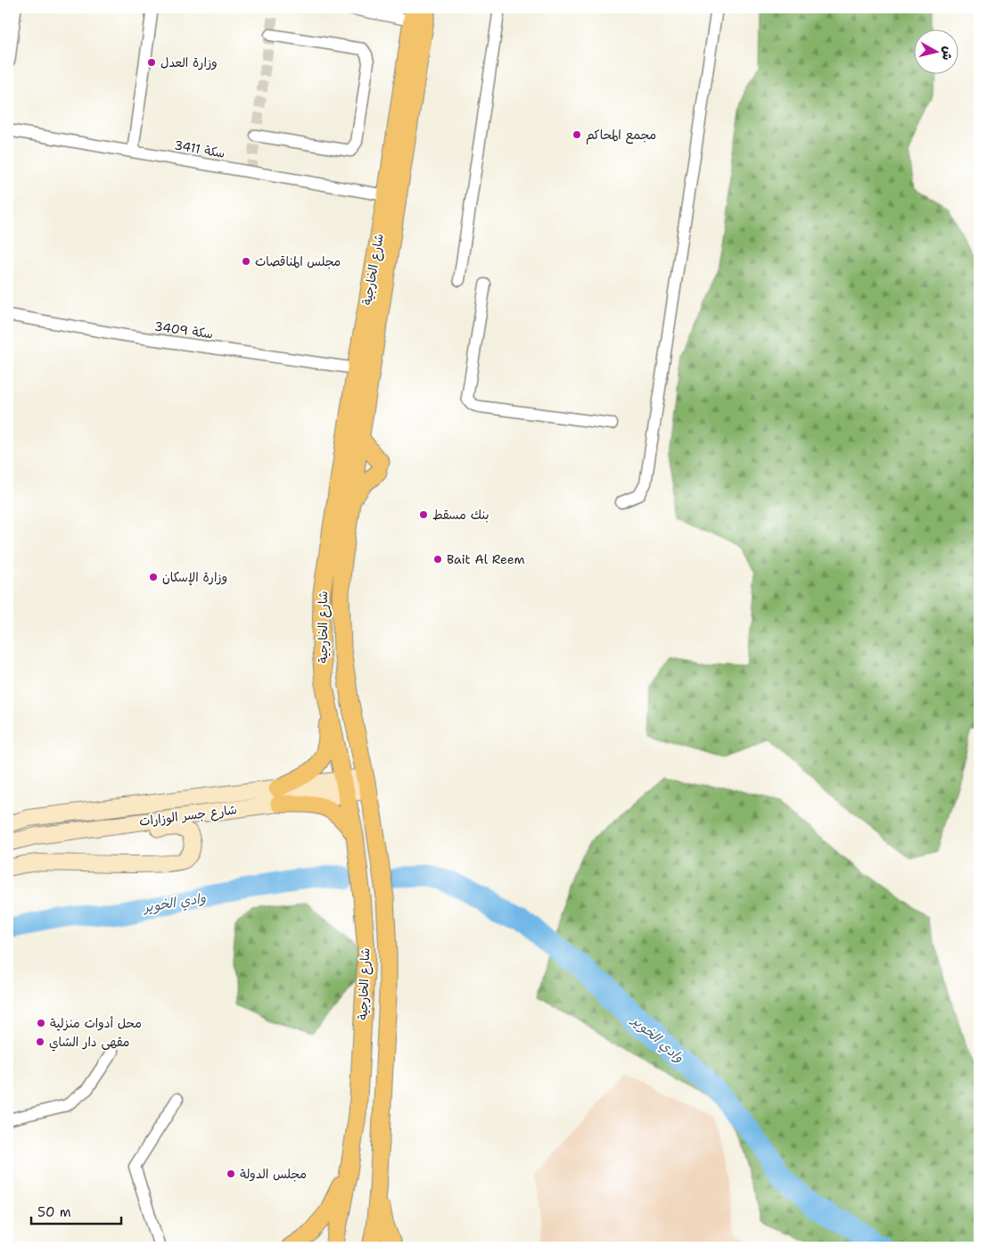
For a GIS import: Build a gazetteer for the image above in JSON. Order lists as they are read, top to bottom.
{
  "streets": {
    "main road": ["شارع الخارجية", "شارع جسر الوزارات"],
    "street": ["سكة 3411", "سكة 3409"]
  },
  "crossings": [
    ["سكة 3411", "شارع الخارجية"],
    ["شارع الخارجية", "سكة 3409"],
    ["شارع الخارجية", "شارع جسر الوزارات"]
  ],
  "water": ["وادي الخوير"],
  "places": [
    "وزارة العدل",
    "مجمع المحاكم",
    "مجلس المناقصات",
    "بنك مسقط",
    "Bait Al Reem",
    "وزارة الإسكان",
    "محل أدوات منزلية",
    "مقهى دار الشاي",
    "مجلس الدولة"
  ],
  "scale_bar": "50 m",
  "north": "right"
}
